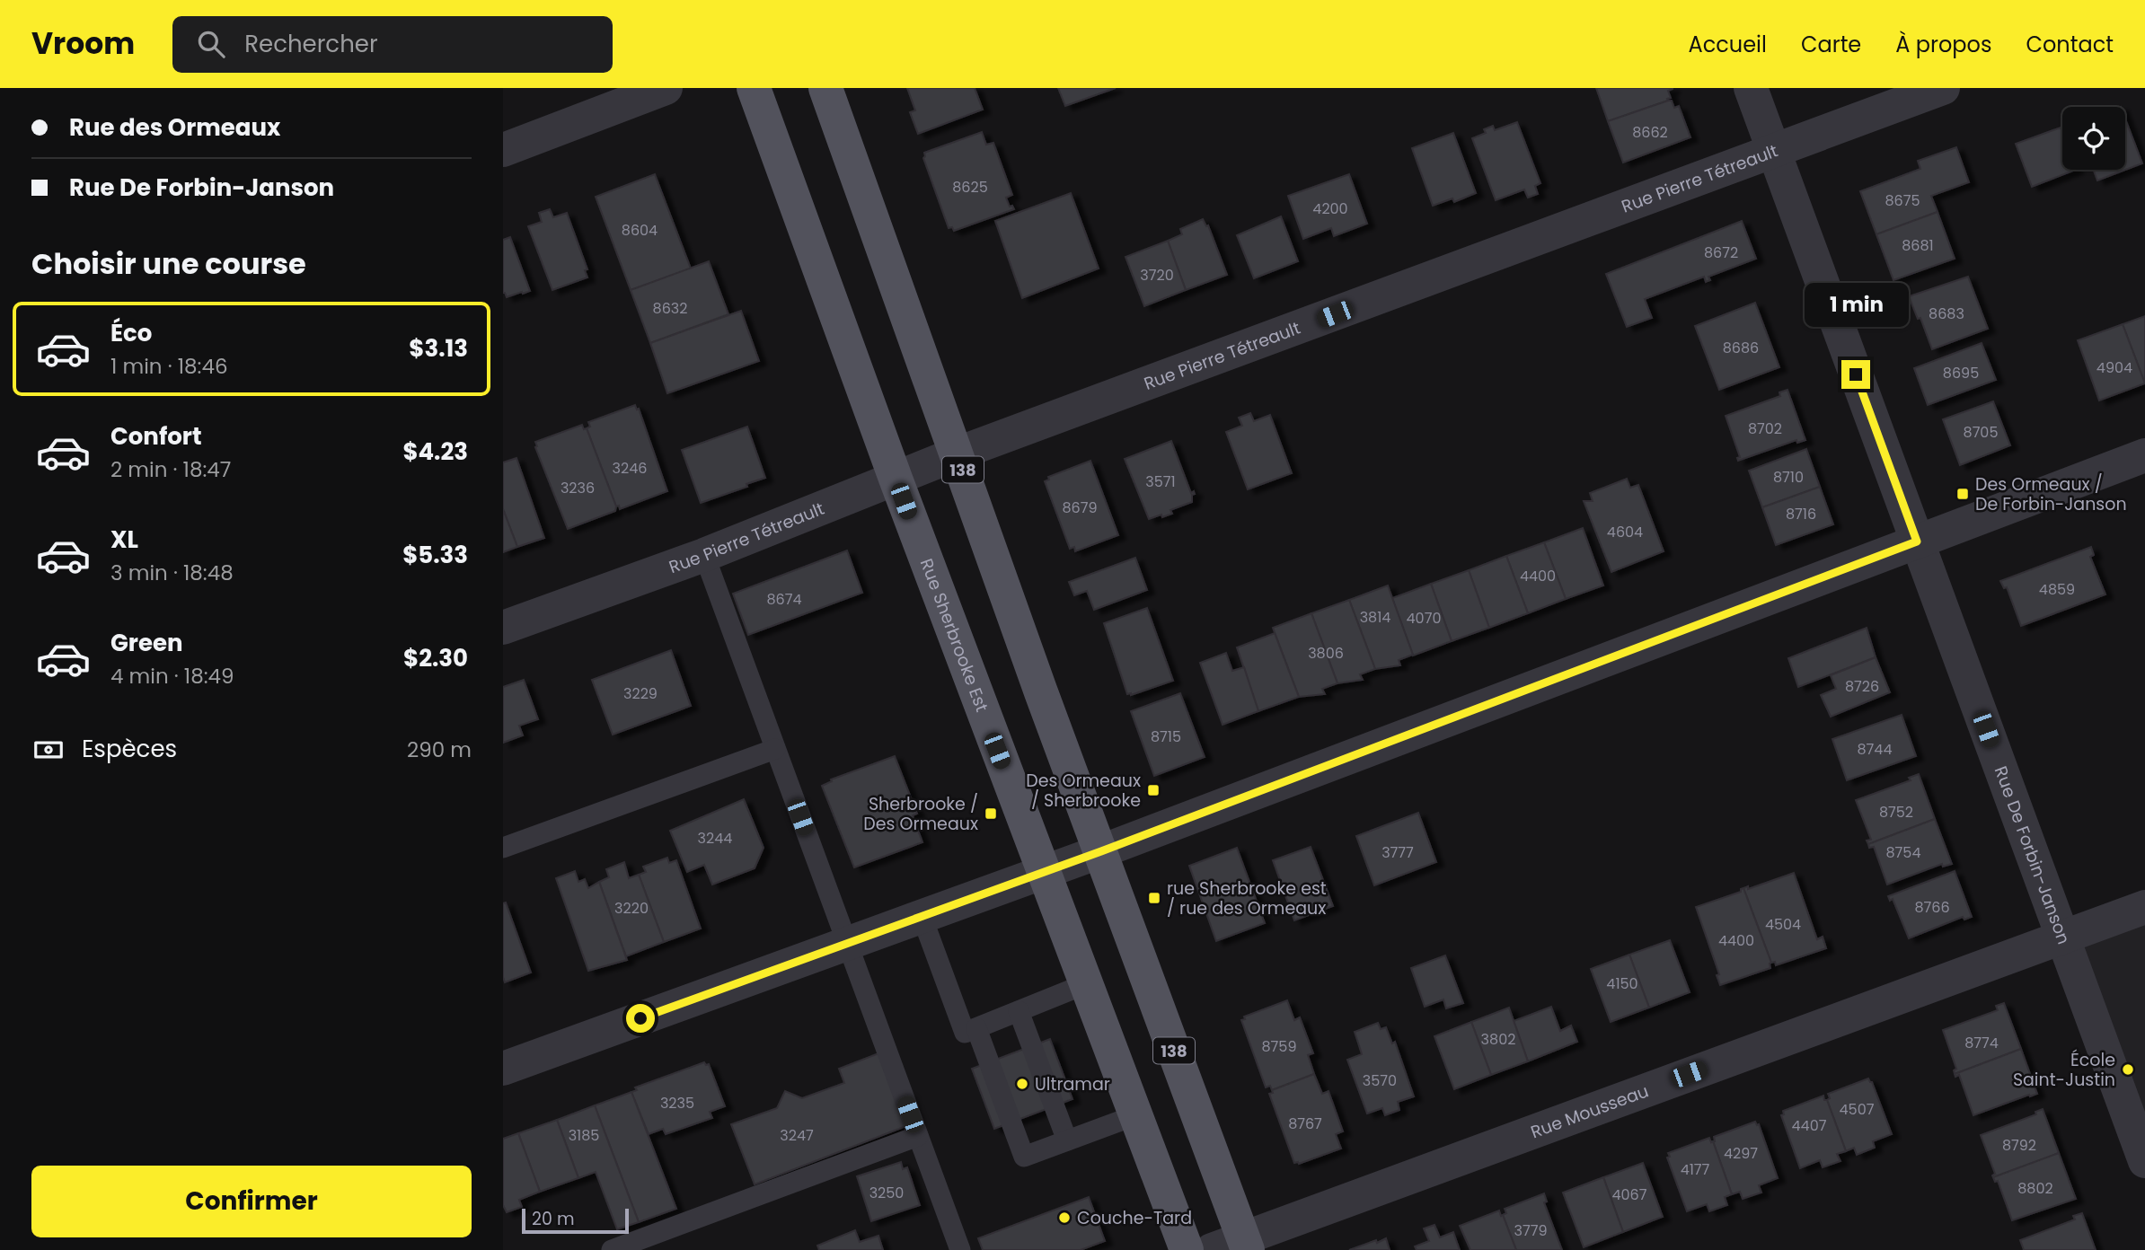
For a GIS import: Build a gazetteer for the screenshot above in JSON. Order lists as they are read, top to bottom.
{
  "streets": {
    "main road": ["138", "Rue Sherbrooke Est"],
    "street": ["Rue Pierre Tétreault", "Rue De Forbin-Janson", "Rue Mousseau"]
  },
  "crossings": [
    ["Rue Pierre Tétreault", "138"],
    ["Rue Pierre Tétreault", "Rue Sherbrooke Est"],
    ["Rue Pierre Tétreault", "Rue De Forbin-Janson"],
    ["138", "Rue Mousseau"],
    ["Rue De Forbin-Janson", "Rue Mousseau"]
  ],
  "places": {
    "transit": [
      "Des Ormeaux / De Forbin-Janson",
      "Des Ormeaux / Sherbrooke",
      "Sherbrooke / Des Ormeaux",
      "rue Sherbrooke est / rue des Ormeaux"
    ],
    "other": ["École Saint-Justin", "Ultramar", "Couche-Tard"]
  },
  "house_numbers": [
    "8662",
    "8625",
    "8675",
    "4200",
    "8604",
    "8681",
    "8672",
    "3720",
    "8632",
    "8683",
    "8686",
    "4904",
    "8695",
    "8702",
    "8705",
    "3246",
    "8710",
    "3571",
    "3236",
    "8679",
    "8716",
    "4604",
    "4400",
    "4859",
    "8674",
    "3814",
    "4070",
    "3806",
    "8726",
    "3229",
    "8715",
    "8744",
    "8752",
    "3244",
    "3777",
    "8754",
    "8766",
    "3220",
    "4504",
    "4400",
    "4150",
    "3802",
    "8774",
    "8759",
    "3570",
    "3235",
    "4507",
    "8767",
    "4407",
    "3185",
    "3247",
    "8792",
    "4297",
    "4177",
    "8802",
    "3250",
    "4067",
    "3779"
  ],
  "scale_bar": "20 m",
  "page": {
    "header": "Vroom",
    "search": "Rechercher",
    "nav": [
      "Accueil",
      "Carte",
      "À propos",
      "Contact"
    ],
    "banner": ["Rue des Ormeaux", "Rue De Forbin-Janson"],
    "heading": "Choisir une course",
    "bubble": "1 min",
    "list": [
      {
        "name": "Éco",
        "note": "1 min · 18:46",
        "value": "$3.13"
      },
      {
        "name": "Confort",
        "note": "2 min · 18:47",
        "value": "$4.23"
      },
      {
        "name": "XL",
        "note": "3 min · 18:48",
        "value": "$5.33"
      },
      {
        "name": "Green",
        "note": "4 min · 18:49",
        "value": "$2.30"
      }
    ],
    "pay": ["Espèces", "290 m"],
    "buttons": "Confirmer",
    "scale": "20 m"
  }
}
